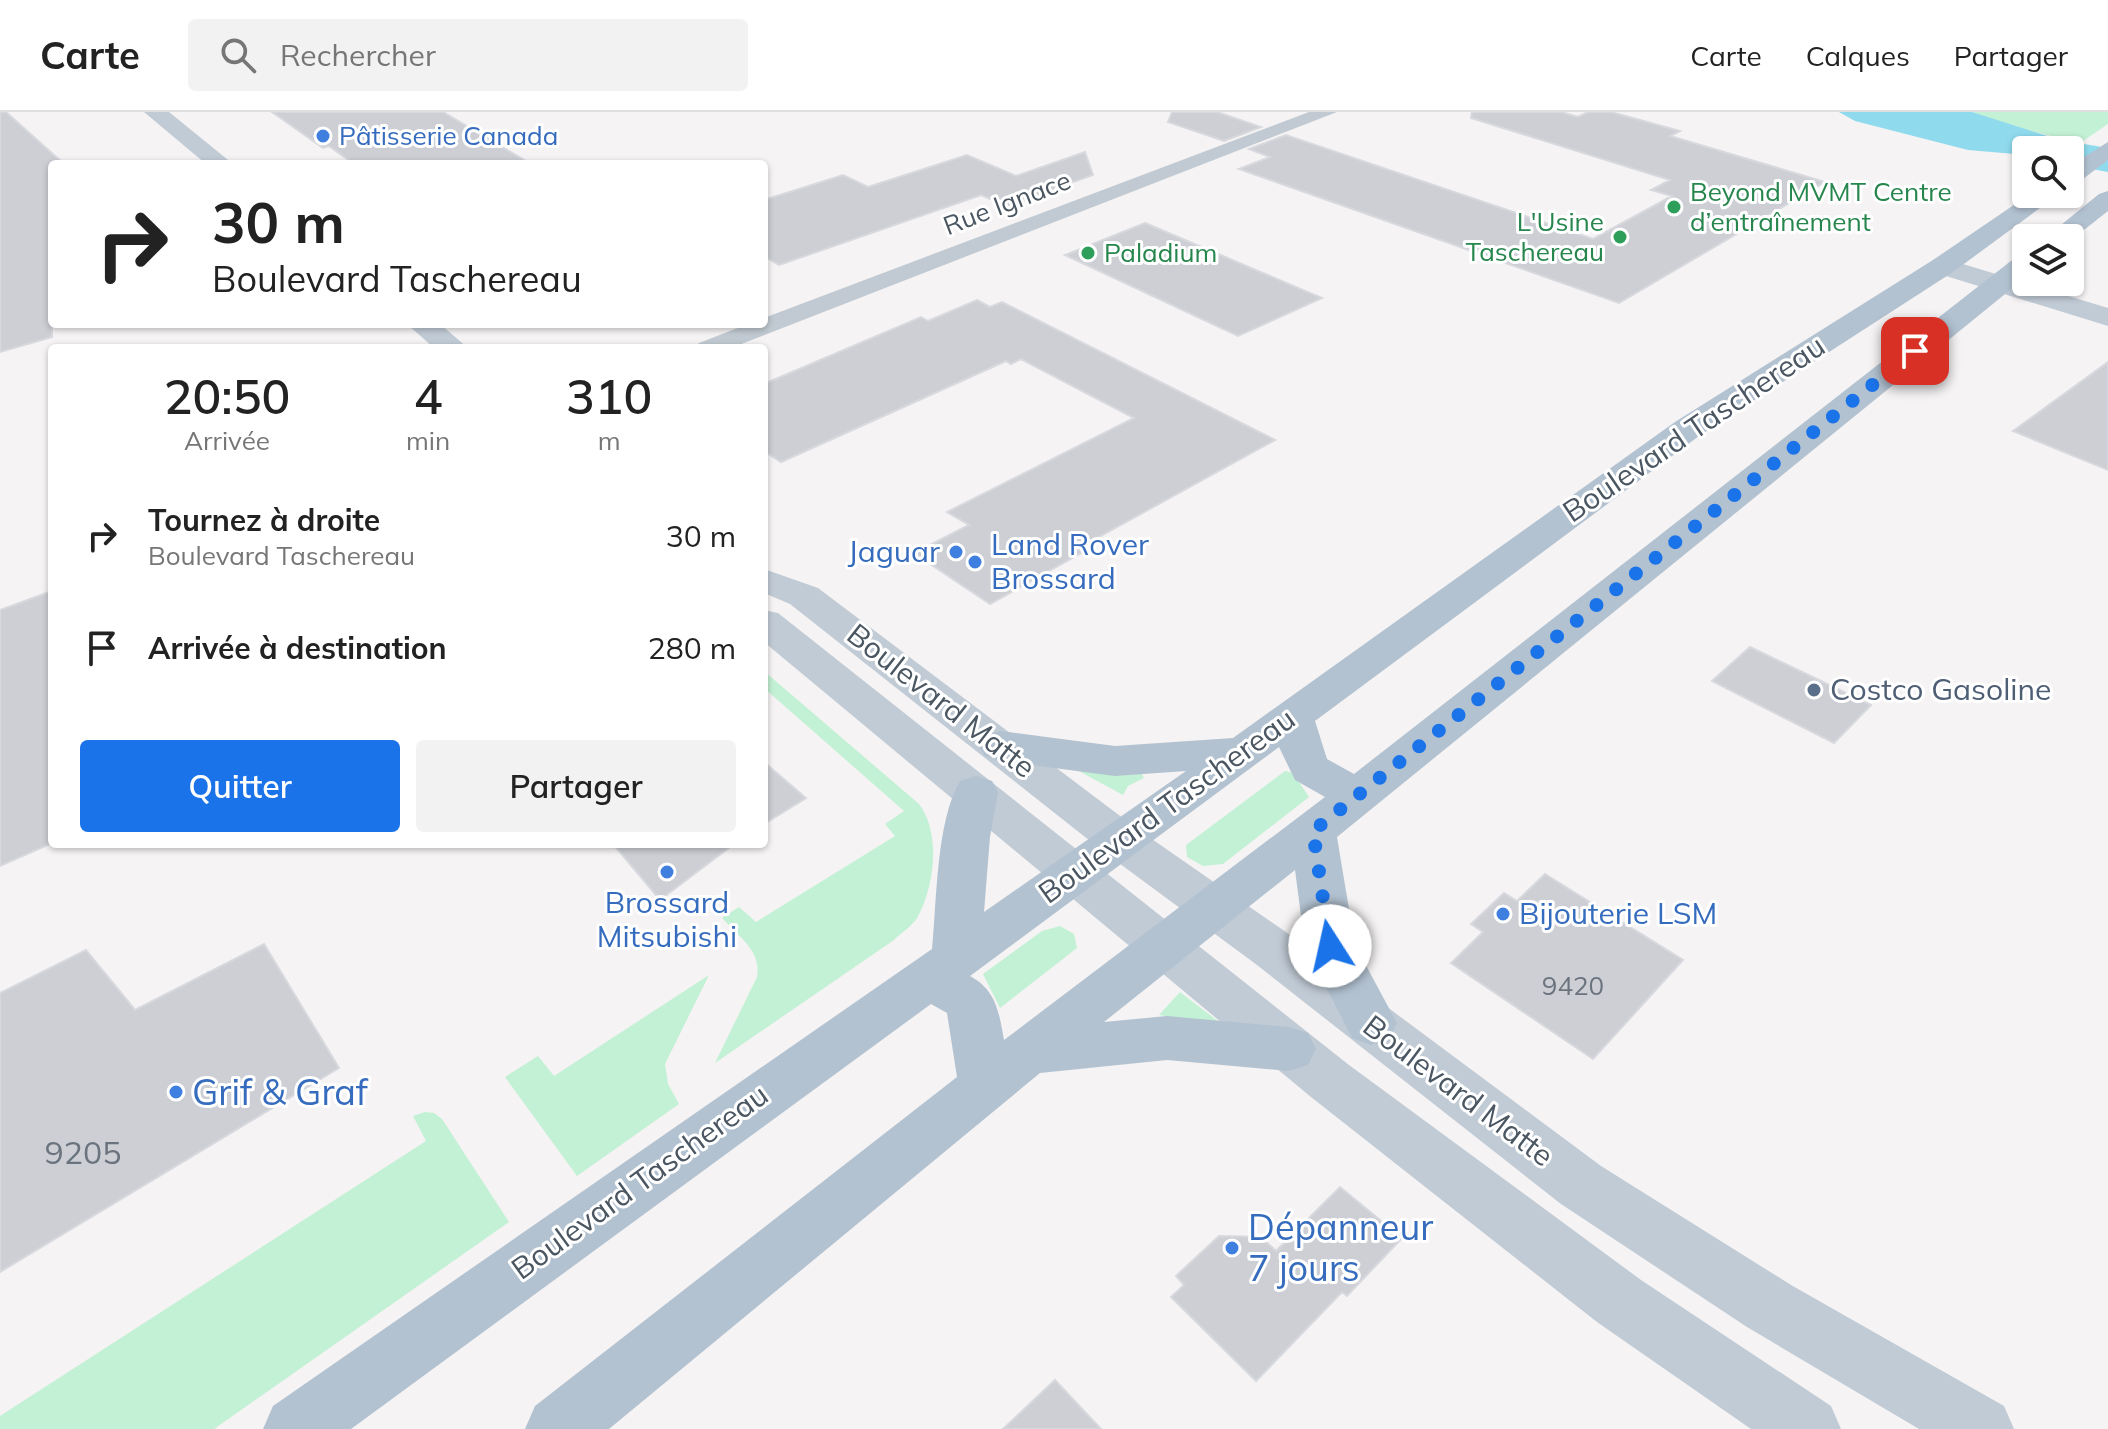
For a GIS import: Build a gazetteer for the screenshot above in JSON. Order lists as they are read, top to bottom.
{
  "streets": {
    "main road": ["Boulevard Taschereau", "Boulevard Matte"],
    "street": ["Rue Ignace"]
  },
  "crossings": [
    ["Boulevard Taschereau", "Boulevard Matte"]
  ],
  "places": [
    "Pâtisserie Canada",
    "Beyond MVMT Centre d’entraînement",
    "L'Usine Taschereau",
    "Paladium",
    "Jaguar",
    "Land Rover Brossard",
    "Costco Gasoline",
    "Brossard Mitsubishi",
    "Bijouterie LSM",
    "Grif & Graf",
    "Dépanneur 7 jours"
  ],
  "house_numbers": ["9420", "9205"],
  "page": {
    "header": "Carte",
    "search": "Rechercher",
    "nav": ["Carte", "Calques", "Partager"],
    "turn": ["30 m", "Boulevard Taschereau"],
    "eta": [
      "20:50",
      "Arrivée",
      "4",
      "min",
      "310",
      "m"
    ],
    "list": [
      {
        "name": "Tournez à droite",
        "note": "Boulevard Taschereau",
        "value": "30 m"
      },
      {
        "name": "Arrivée à destination",
        "value": "280 m"
      }
    ],
    "buttons": ["Quitter", "Partager"]
  }
}
